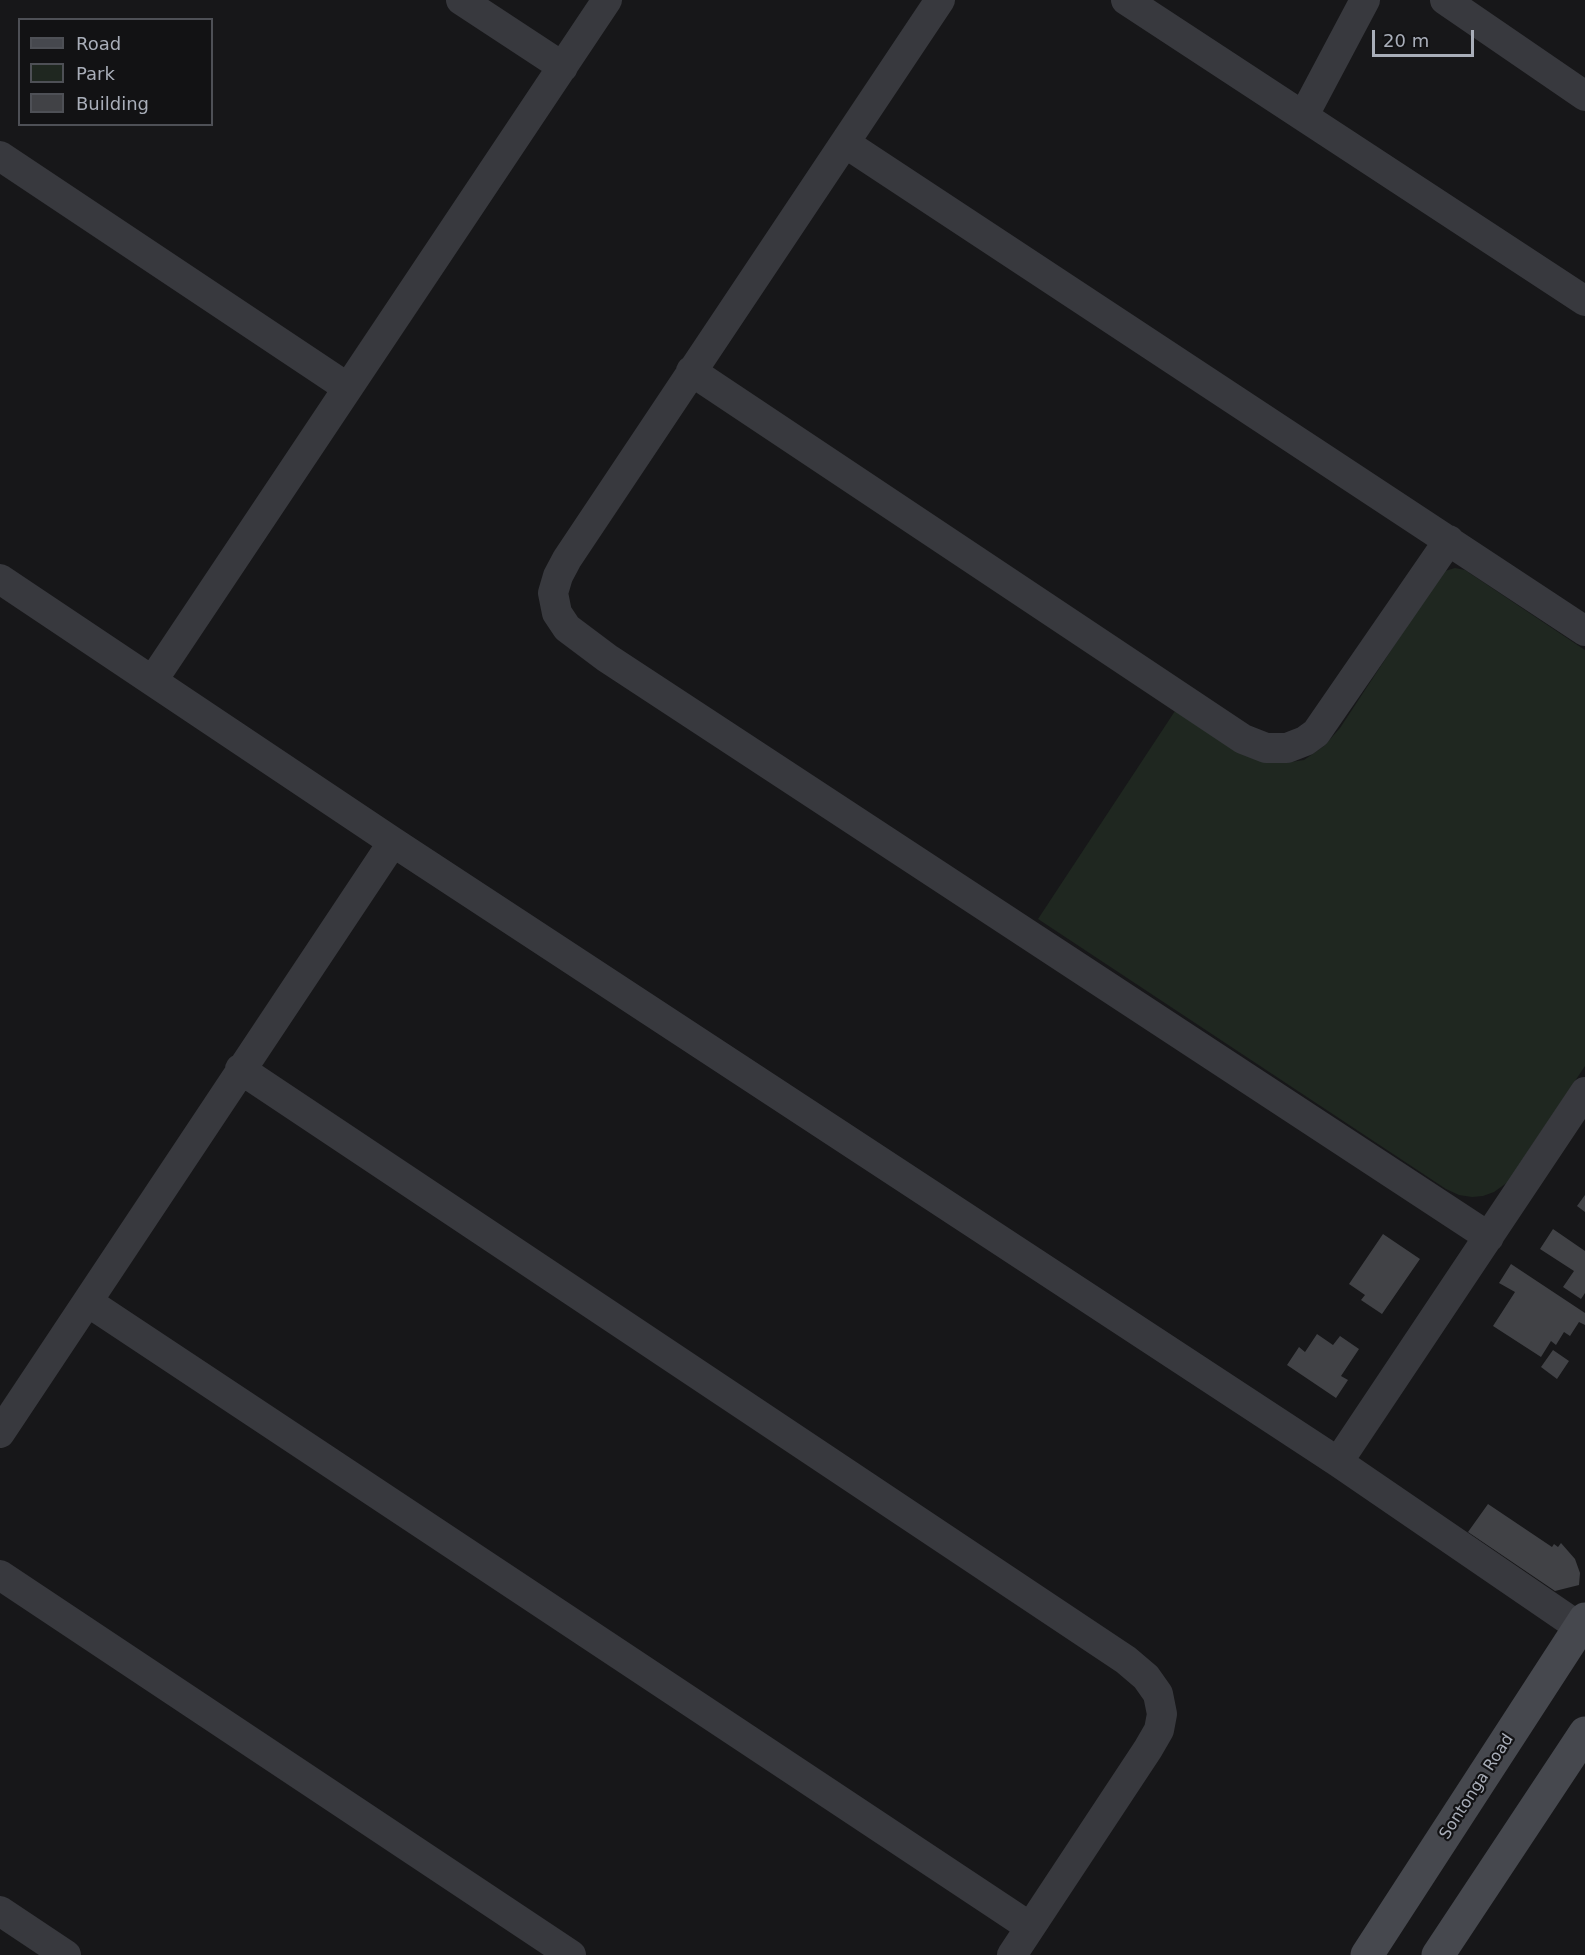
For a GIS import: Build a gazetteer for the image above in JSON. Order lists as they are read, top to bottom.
{
  "streets": {
    "main road": ["Sontonga Road"]
  },
  "legend": ["Road", "Park", "Building"],
  "scale_bar": "20 m"
}
